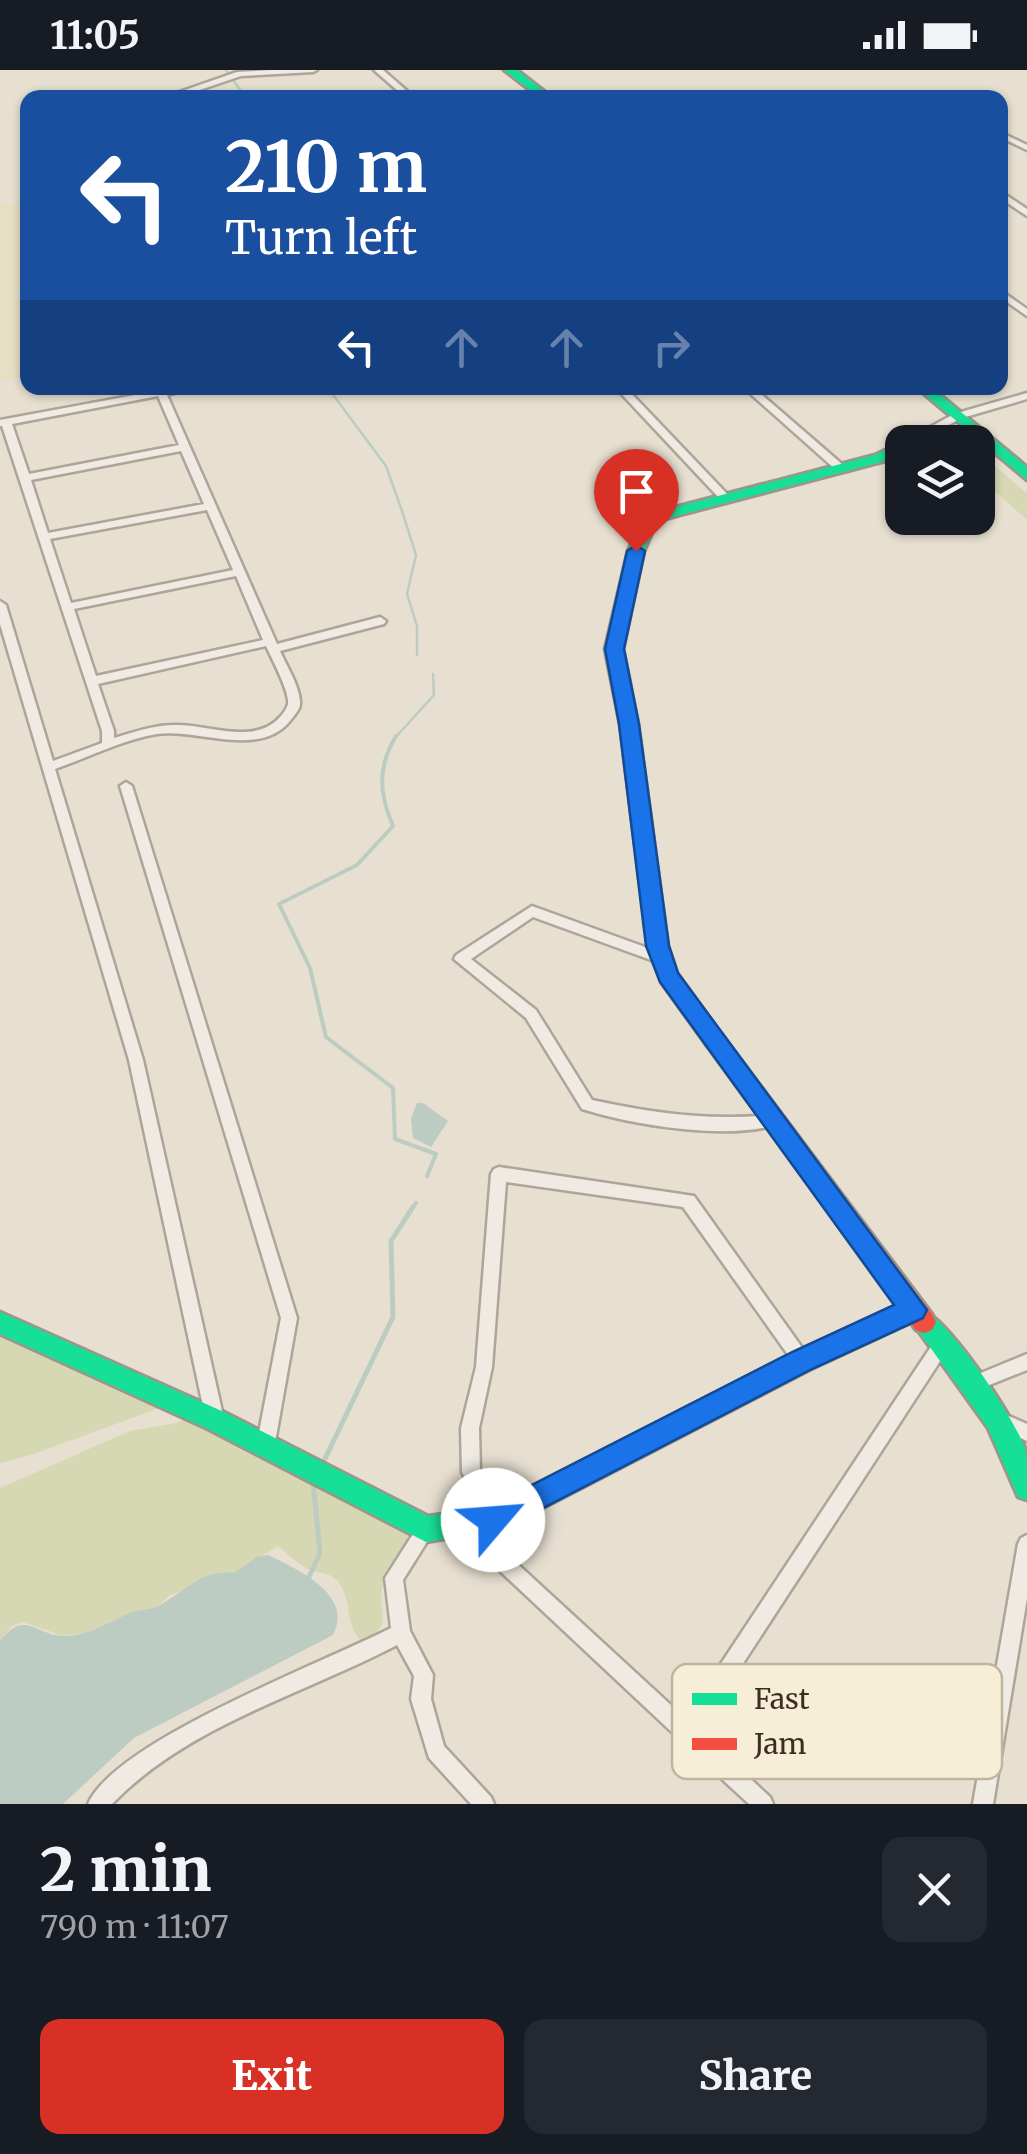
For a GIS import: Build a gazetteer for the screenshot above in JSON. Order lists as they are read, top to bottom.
{
  "legend": ["Fast", "Jam"],
  "page": {
    "status": "11:05",
    "turn": ["210 m", "Turn left"],
    "heading": ["2 min", "790 m · 11:07"],
    "buttons": ["Exit", "Share"]
  }
}
